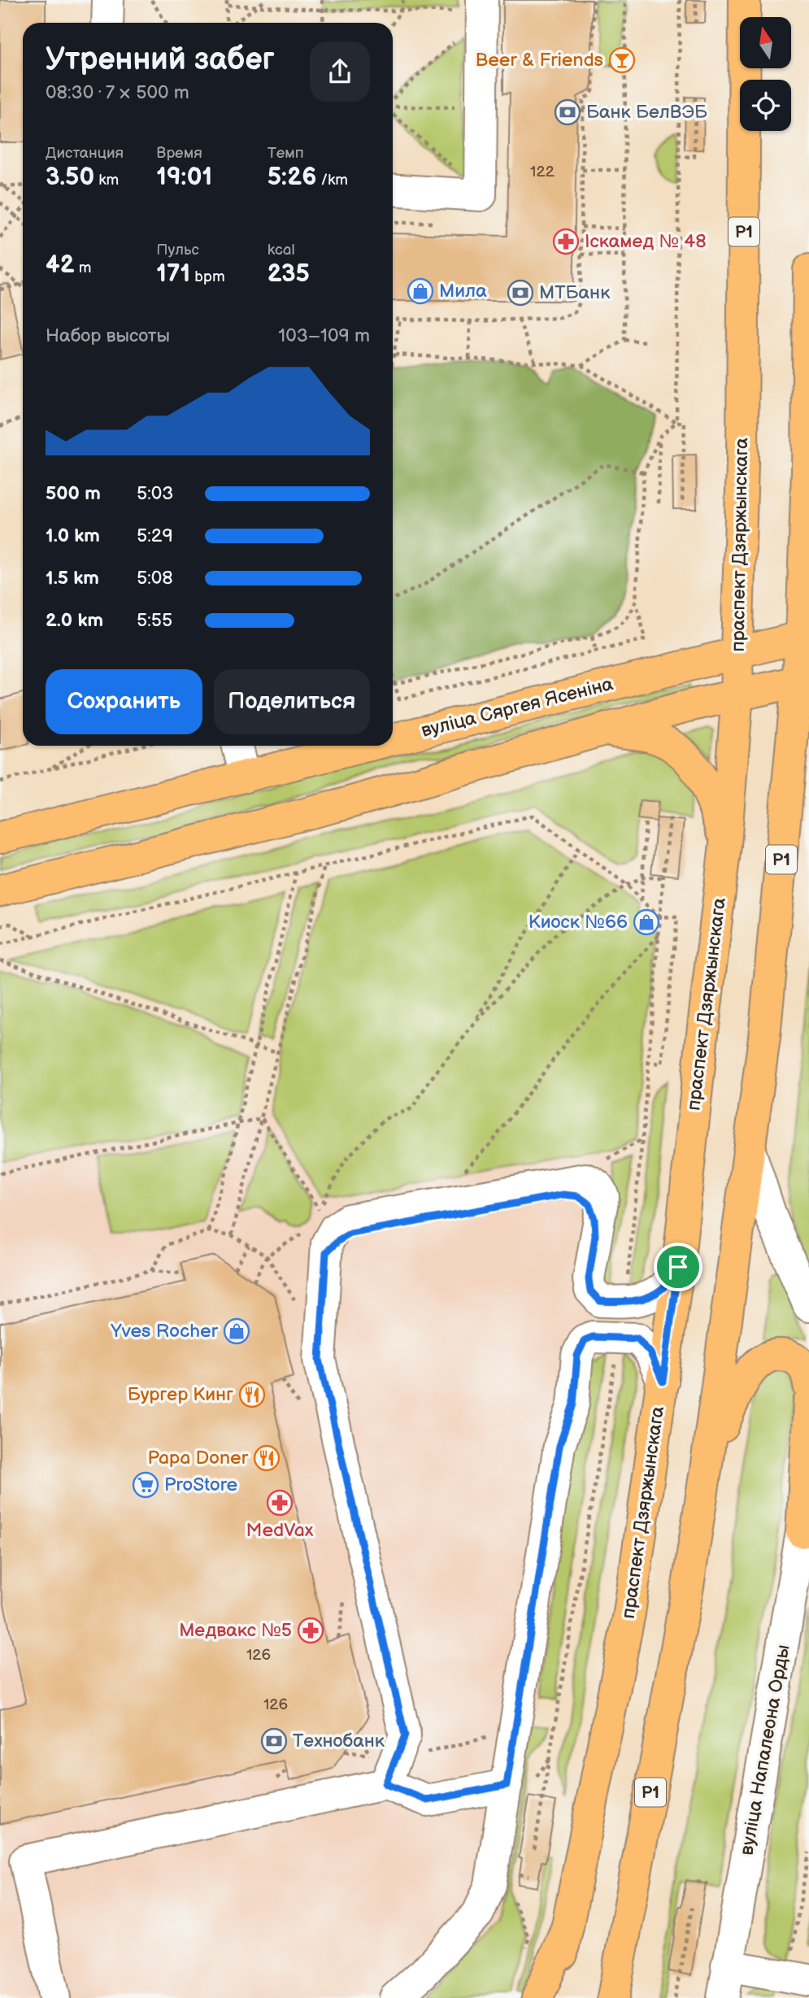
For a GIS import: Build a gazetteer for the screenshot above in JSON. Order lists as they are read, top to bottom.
{
  "streets": {
    "main road": ["Р1", "праспект Дзяржынскага", "вуліца Сяргея Ясеніна"],
    "street": ["вуліца Напалеона Орды"]
  },
  "crossings": [
    ["Р1", "вуліца Сяргея Ясеніна"],
    ["праспект Дзяржынскага", "вуліца Сяргея Ясеніна"]
  ],
  "places": {
    "bar": ["Beer & Friends"],
    "bank": ["Банк БелВЭБ", "МТБанк", "Технобанк"],
    "pharmacy": ["Іскамед № 48", "MedVax", "Медвакс №5"],
    "shop": ["Мила", "Киоск №66", "Yves Rocher"],
    "restaurant": ["Бургер Кинг", "Papa Doner"],
    "supermarket": ["ProStore"]
  },
  "house_numbers": ["122", "126", "126"],
  "north": "top",
  "page": {
    "heading": ["Утренний забег", "08:30 · 7 × 500 m"],
    "stats": [
      ["Дистанция", "3.50 km"],
      ["Время", "19:01"],
      ["Темп", "5:26 /km"],
      ["42 m"],
      ["Пульс", "171 bpm"],
      ["kcal", "235"]
    ],
    "chart": ["Набор высоты", "103–109 m"],
    "list": [
      {
        "name": "500 m",
        "note": "5:03"
      },
      {
        "name": "1.0 km",
        "note": "5:29"
      },
      {
        "name": "1.5 km",
        "note": "5:08"
      },
      {
        "name": "2.0 km",
        "note": "5:55"
      }
    ],
    "buttons": ["Сохранить", "Поделиться"]
  }
}
